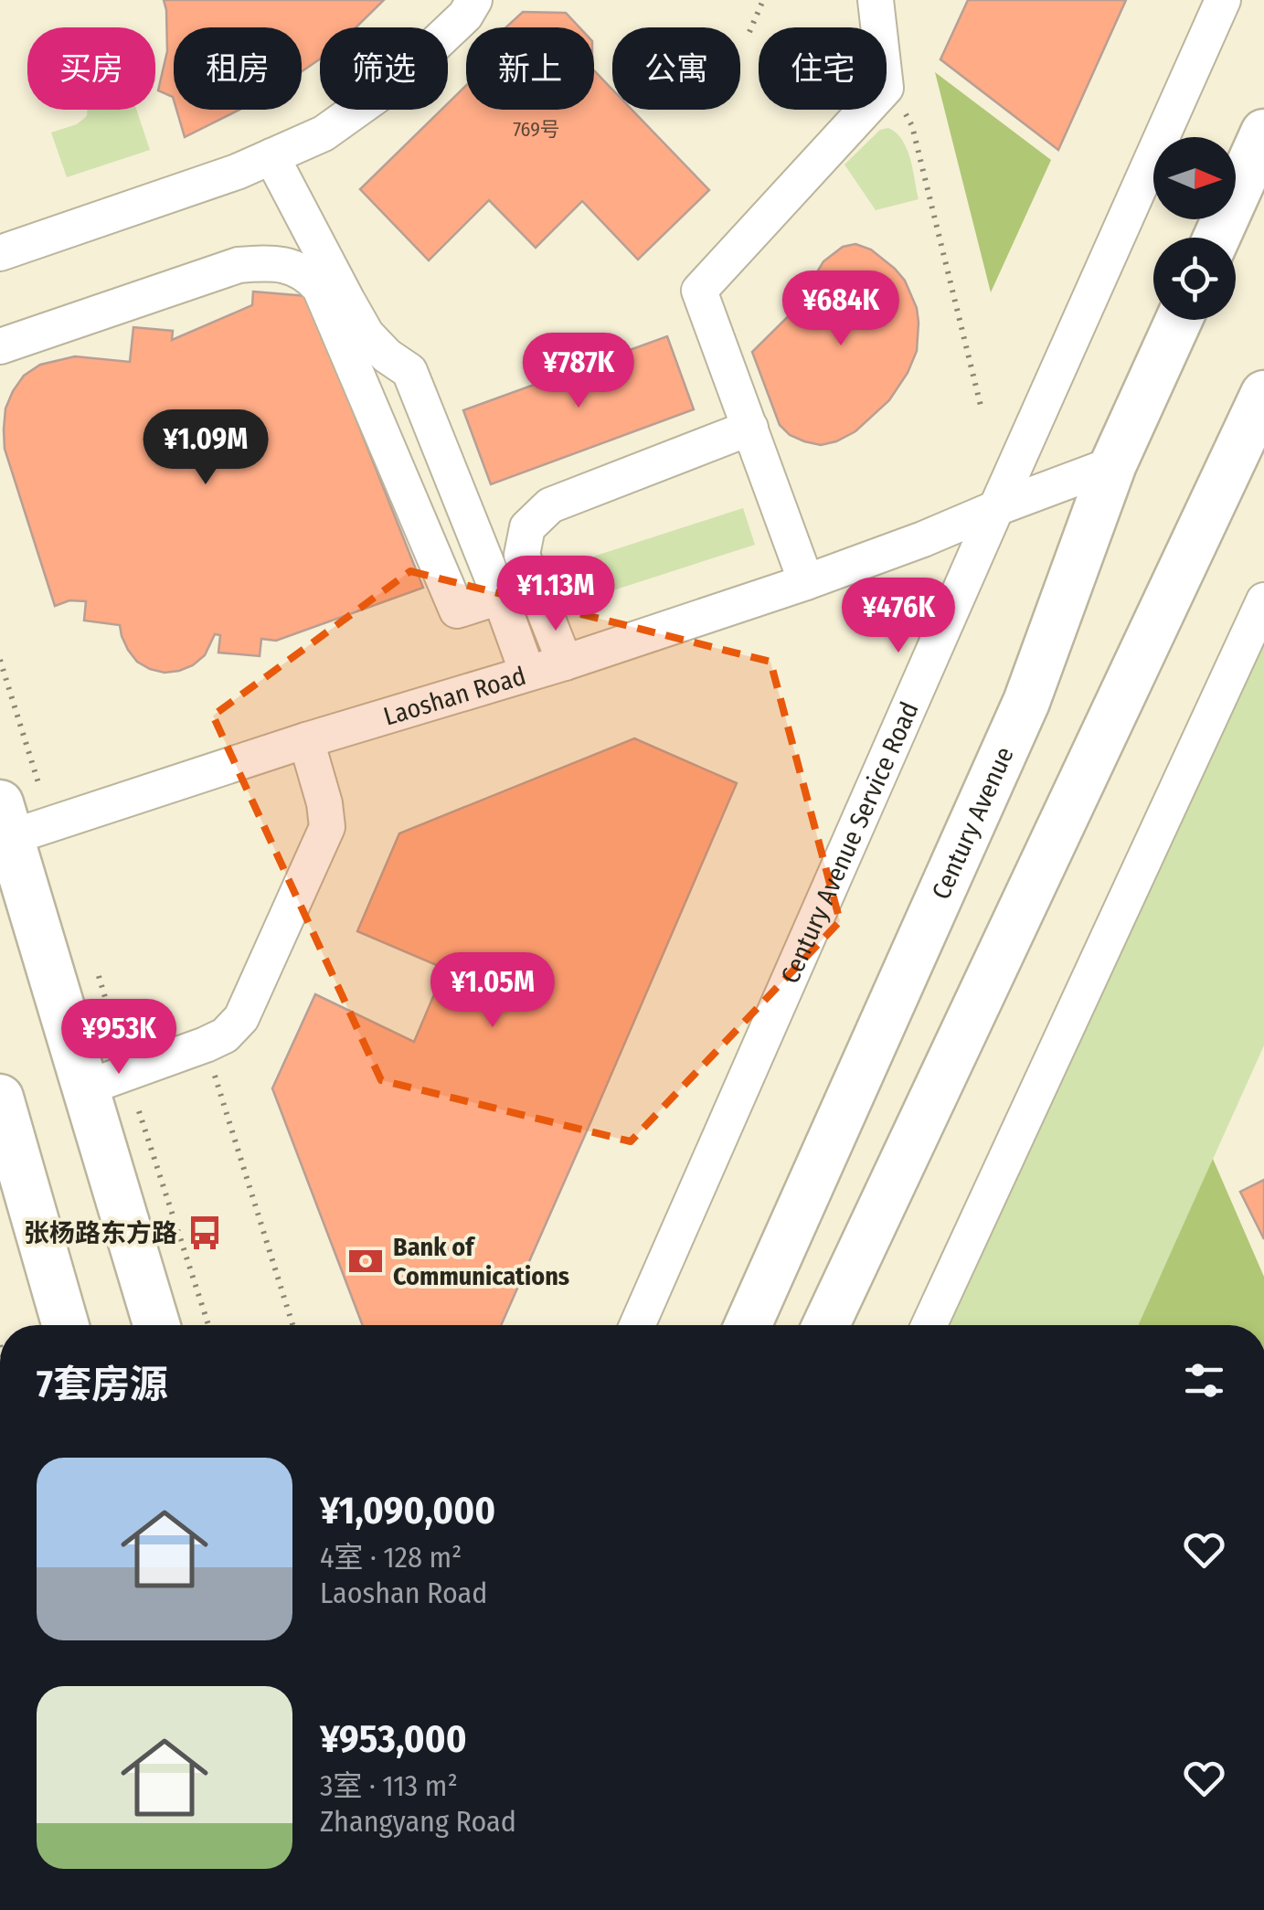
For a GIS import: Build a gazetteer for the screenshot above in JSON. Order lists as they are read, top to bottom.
{
  "streets": {
    "main road": ["Century Avenue"],
    "street": ["Laoshan Road", "Century Avenue Service Road"]
  },
  "crossings": [
    ["Laoshan Road", "Century Avenue"],
    ["Laoshan Road", "Century Avenue Service Road"]
  ],
  "places": {
    "bus stop": ["张杨路东方路"],
    "bank": ["Bank of Communications"]
  },
  "house_numbers": ["769号"],
  "north": "right",
  "page": {
    "chip": [
      "买房",
      "租房",
      "筛选",
      "新上",
      "公寓",
      "住宅"
    ],
    "price": [
      "¥684K",
      "¥787K",
      "¥1.09M",
      "¥1.13M",
      "¥476K",
      "¥1.05M",
      "¥953K"
    ],
    "heading": "7套房源",
    "list": [
      {
        "name": "¥1,090,000",
        "note": "4室 · 128 m² · Laoshan Road"
      },
      {
        "name": "¥953,000",
        "note": "3室 · 113 m² · Zhangyang Road"
      }
    ]
  }
}
